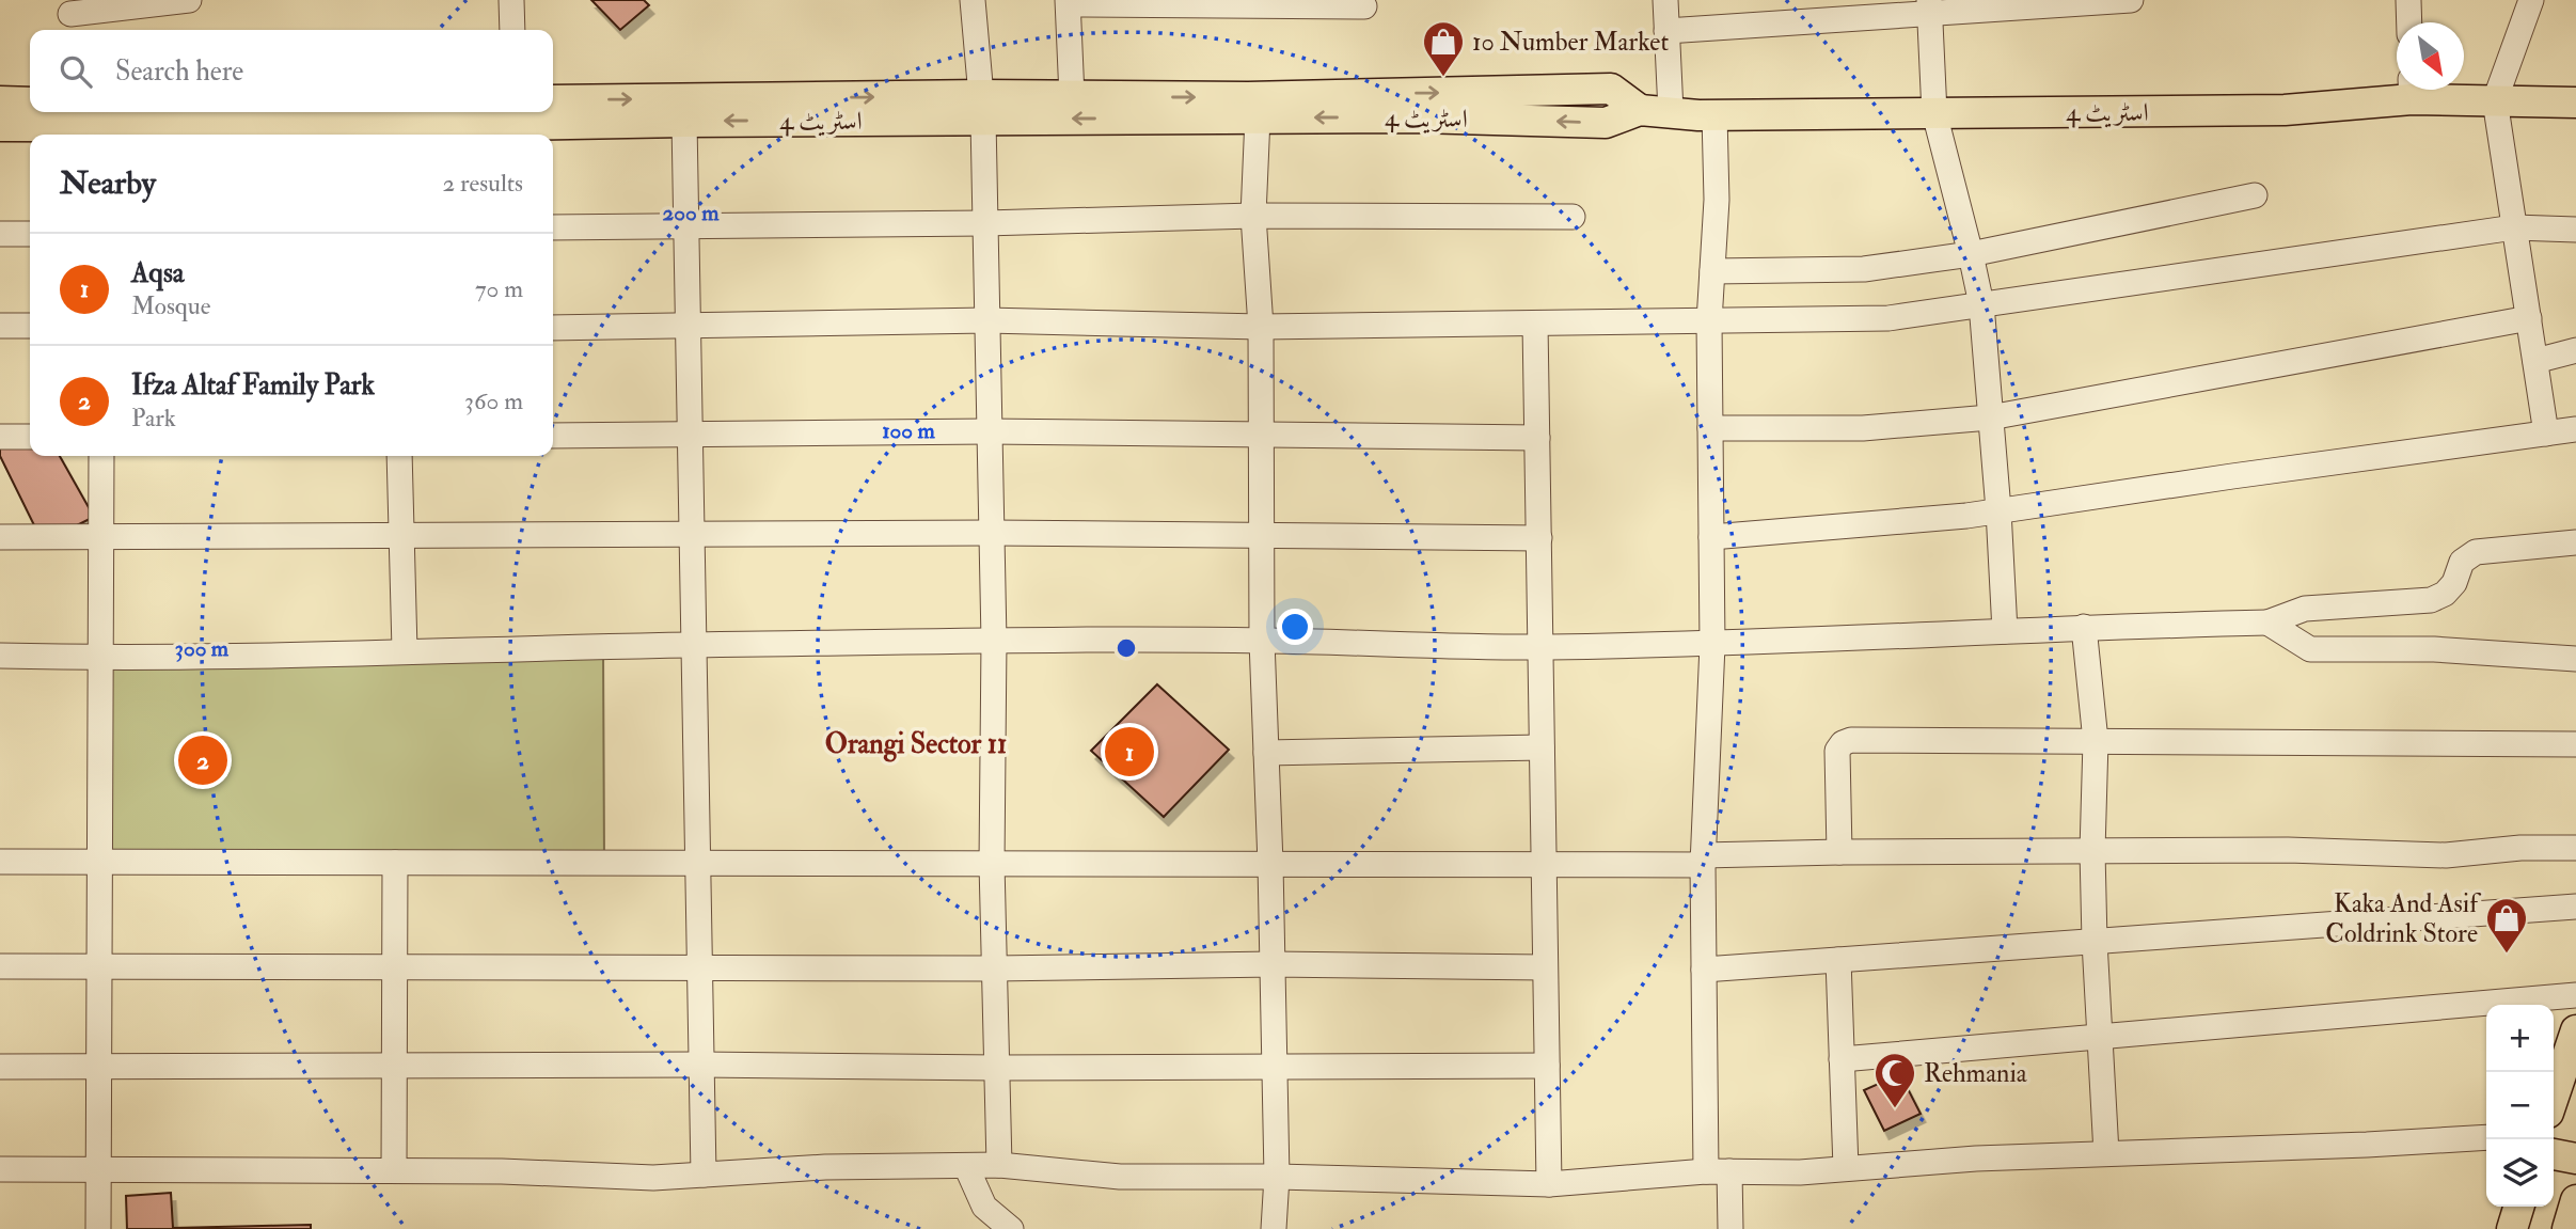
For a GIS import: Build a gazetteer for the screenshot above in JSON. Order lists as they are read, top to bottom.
{
  "streets": {
    "main road": ["اسٹریٹ 4"]
  },
  "districts": ["Orangi Sector 11"],
  "places": {
    "shop": ["10 Number Market", "Kaka And Asif Coldrink Store"],
    "mosque": ["Rehmania"]
  },
  "north": "bottom right",
  "page": {
    "search": "Search here",
    "heading": ["Nearby", "2 results"],
    "list": [
      {
        "mark": "1",
        "name": "Aqsa",
        "note": "Mosque",
        "value": "70 m"
      },
      {
        "mark": "2",
        "name": "Ifza Altaf Family Park",
        "note": "Park",
        "value": "360 m"
      }
    ],
    "pins": ["1", "2"],
    "map_buttons": ["+", "−"]
  },
  "rings": ["200 m", "100 m", "300 m"]
}
